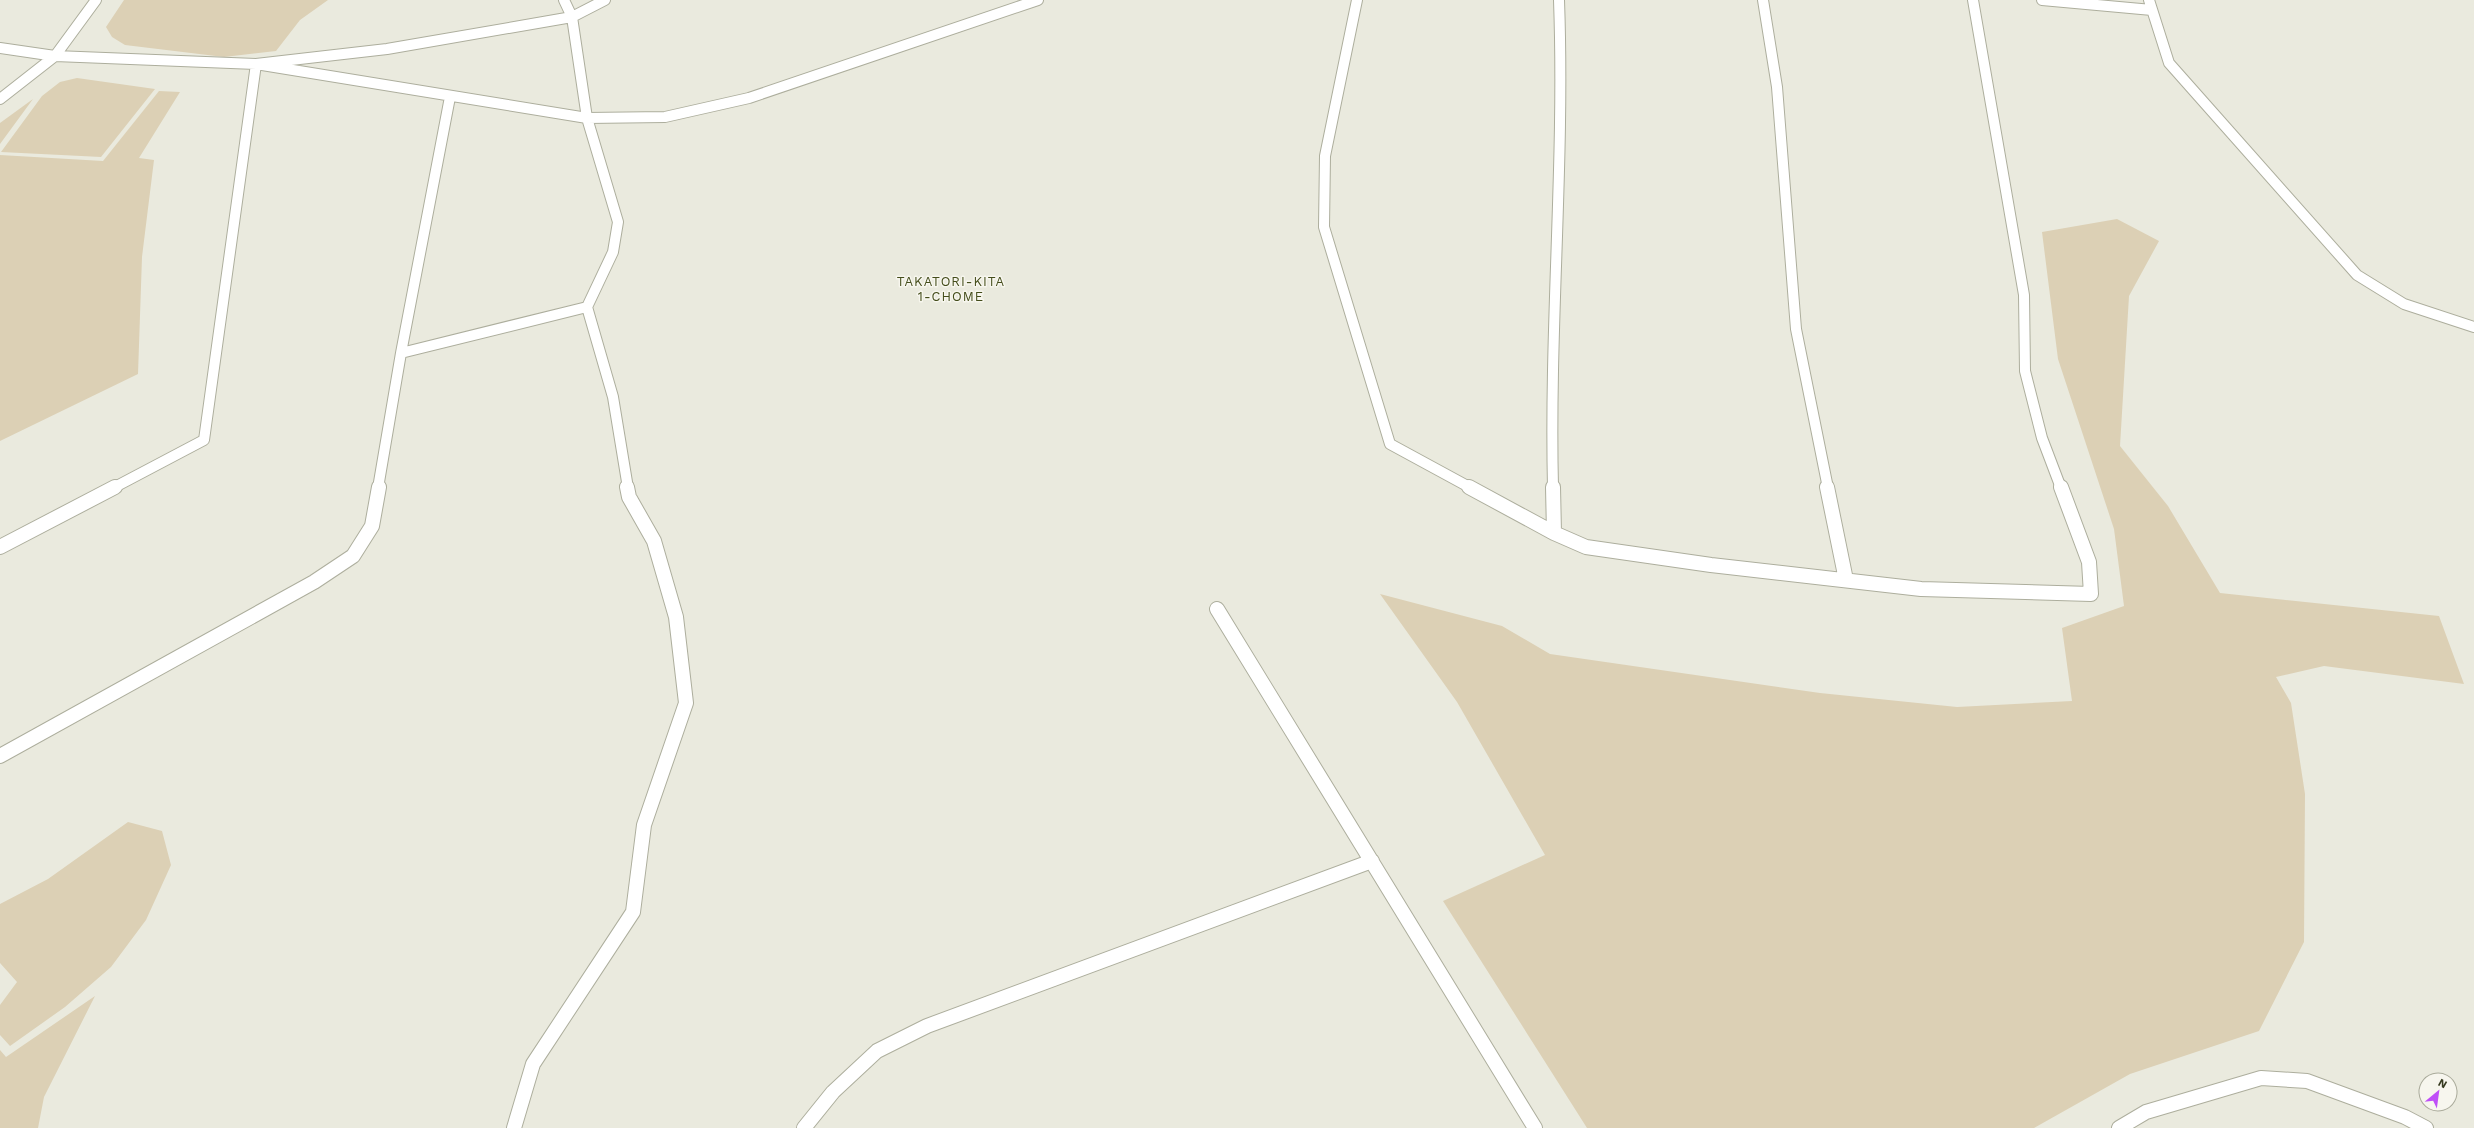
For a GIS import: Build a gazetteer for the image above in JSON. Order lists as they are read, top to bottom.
{
  "districts": ["TAKATORI-KITA 1-CHOME"],
  "north": "top right"
}
